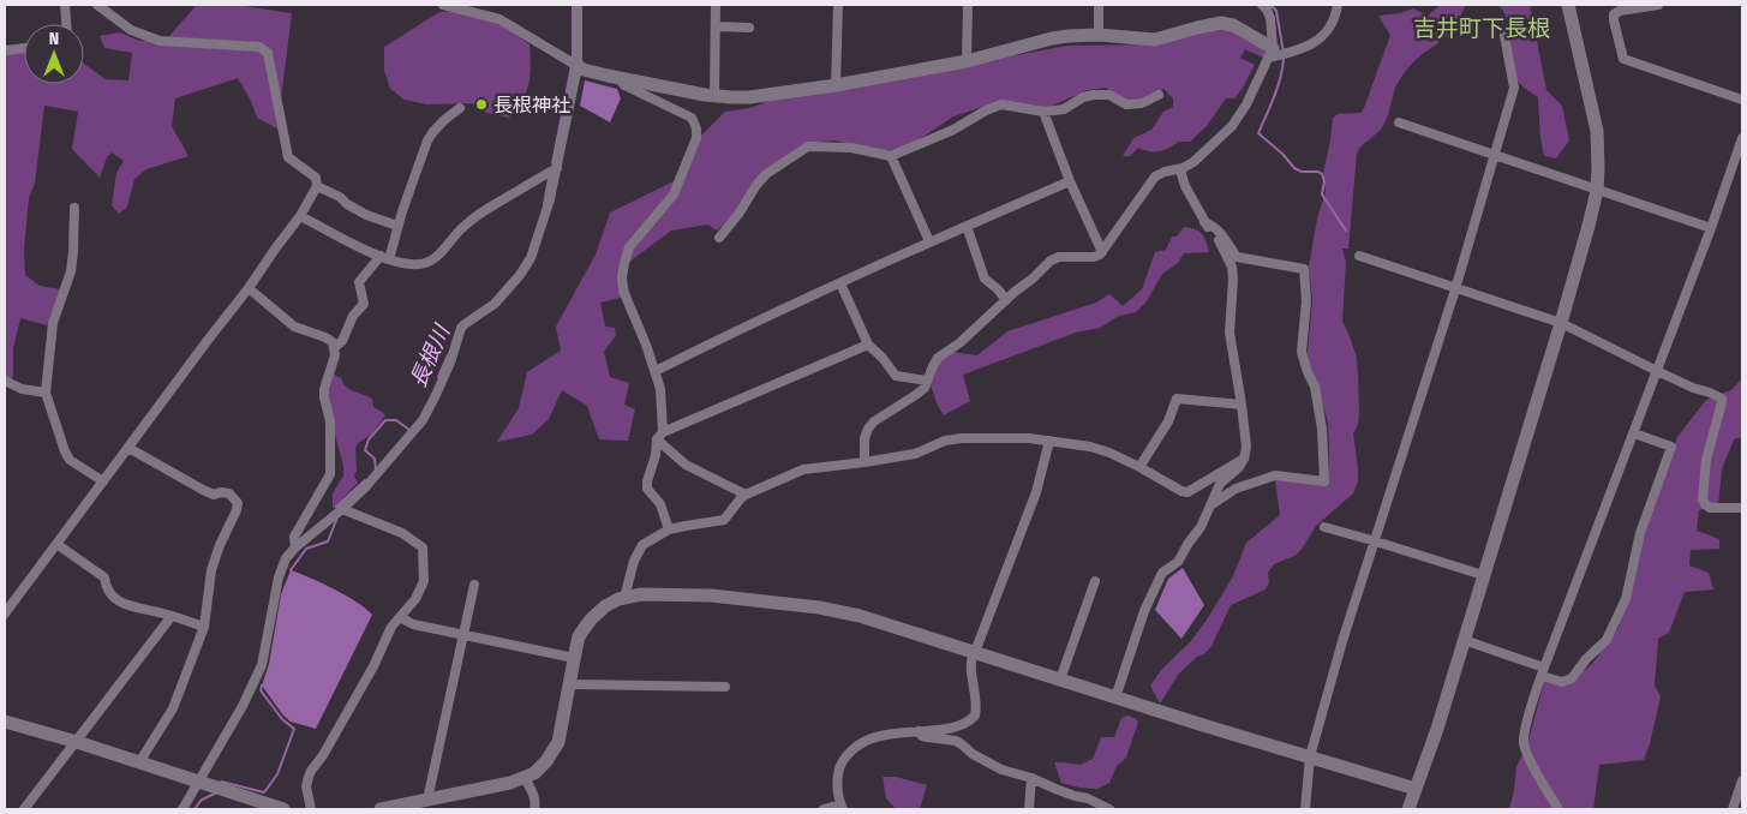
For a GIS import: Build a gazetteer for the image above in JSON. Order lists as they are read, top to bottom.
{
  "districts": ["吉井町下長根"],
  "water": ["長根川"],
  "places": ["長根神社"],
  "north": "top"
}
